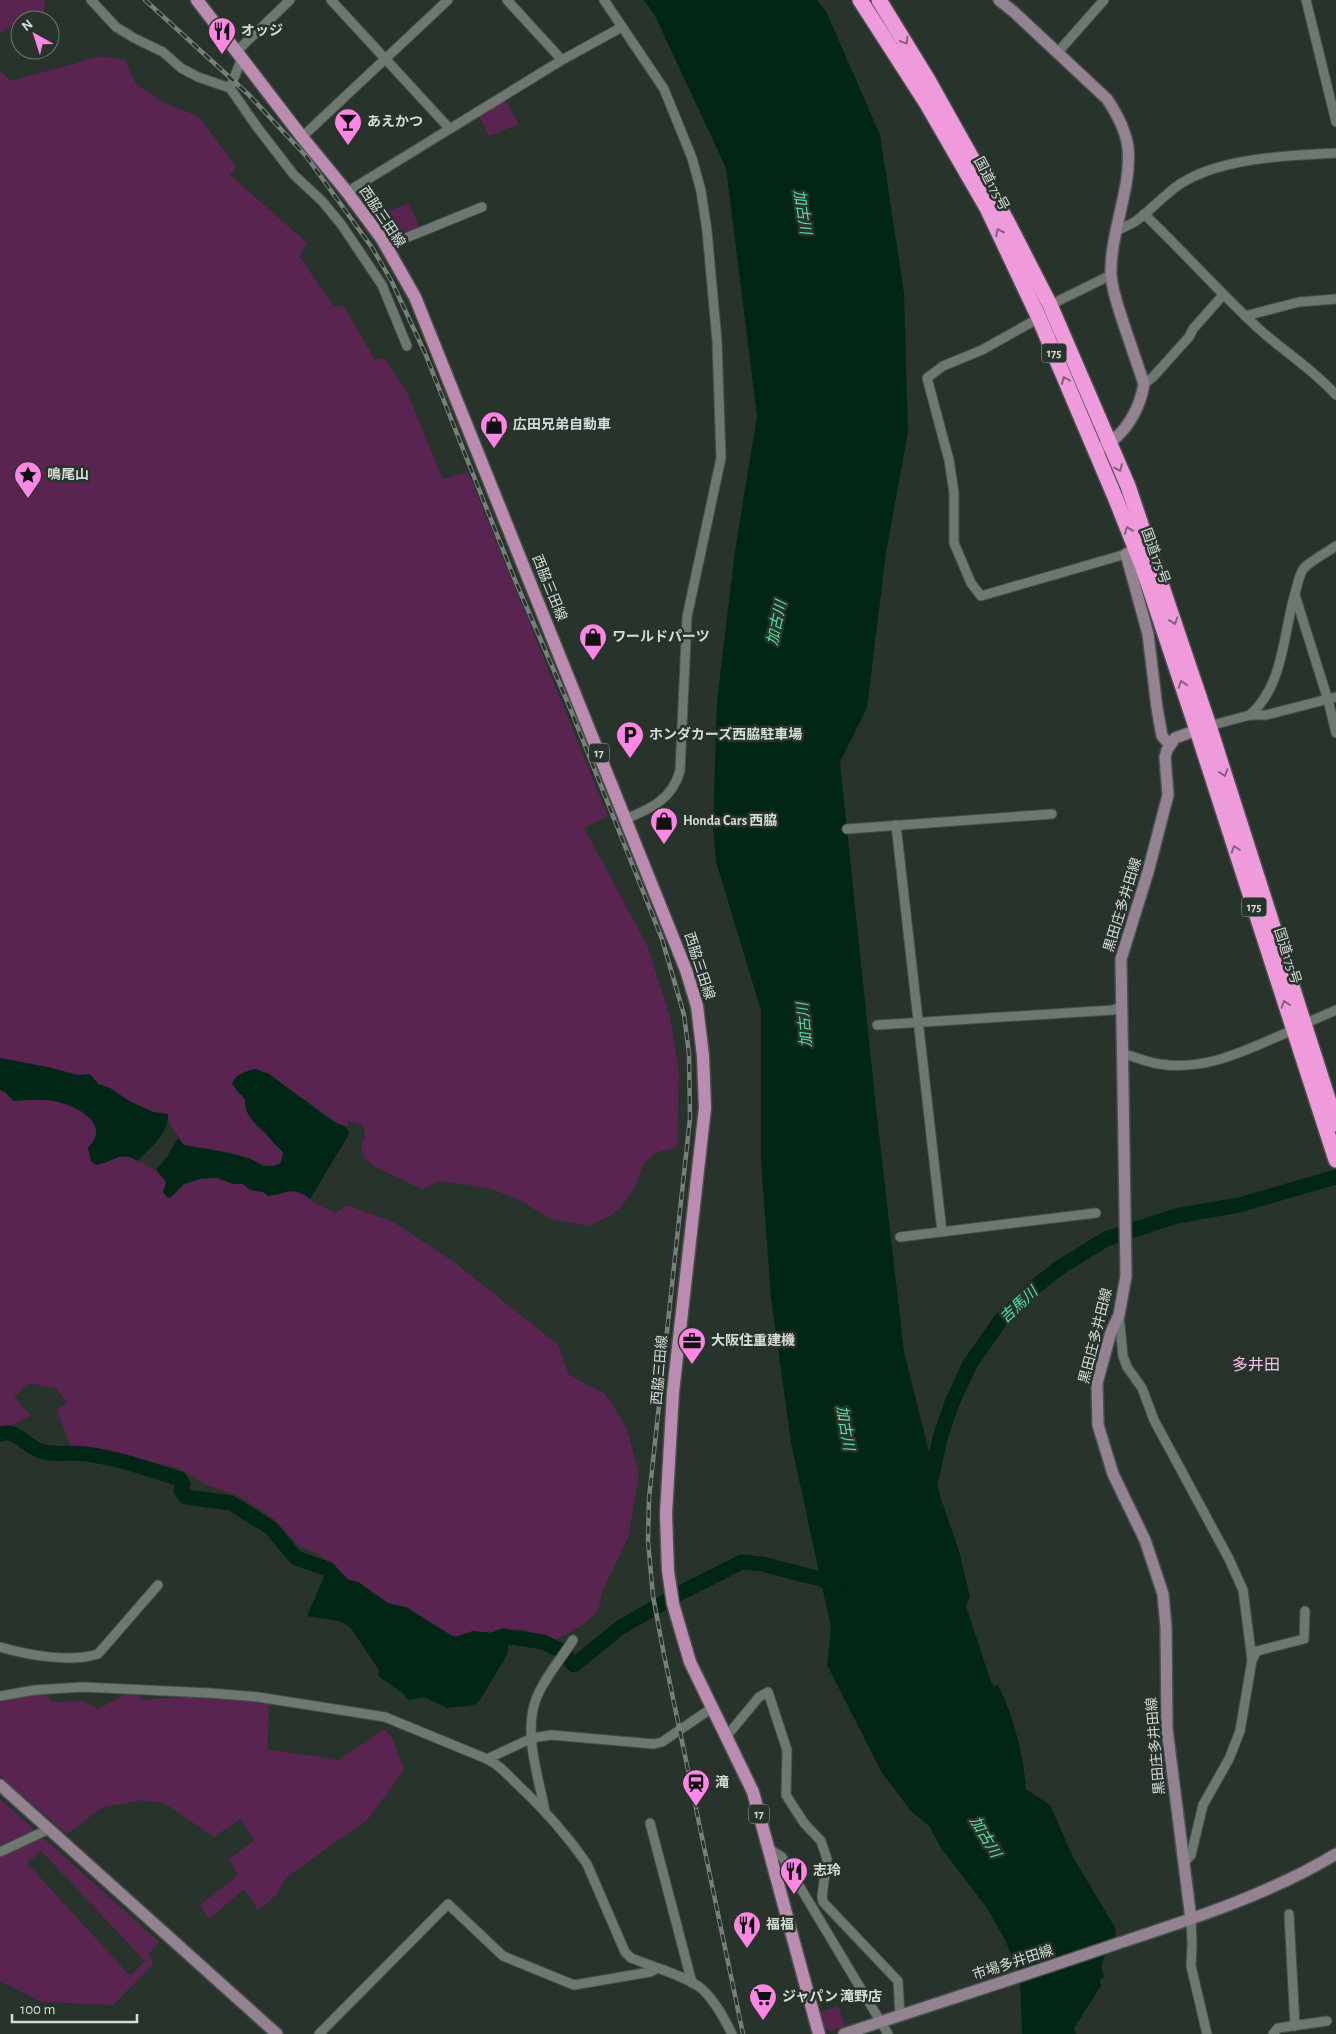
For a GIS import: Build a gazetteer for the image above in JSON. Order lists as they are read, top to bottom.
{
  "streets": {
    "highway": ["国道175号", "175"],
    "main road": [
      "西脇三田線",
      "17",
      "黒田庄多井田線",
      "市場多井田線"
    ]
  },
  "crossings": [
    ["黒田庄多井田線", "市場多井田線"]
  ],
  "districts": ["多井田"],
  "water": ["加古川", "吉馬川"],
  "places": {
    "restaurant": ["オッジ", "志玲", "福福"],
    "bar": ["あえかつ"],
    "shop": ["広田兄弟自動車", "ワールドパーツ", "Honda Cars 西脇"],
    "place": ["鳴尾山"],
    "parking": ["ホンダカーズ西脇駐車場"],
    "office": ["大阪住重建機"],
    "station": ["滝"],
    "supermarket": ["ジャパン 滝野店"]
  },
  "scale_bar": "100 m",
  "north": "top left"
}
